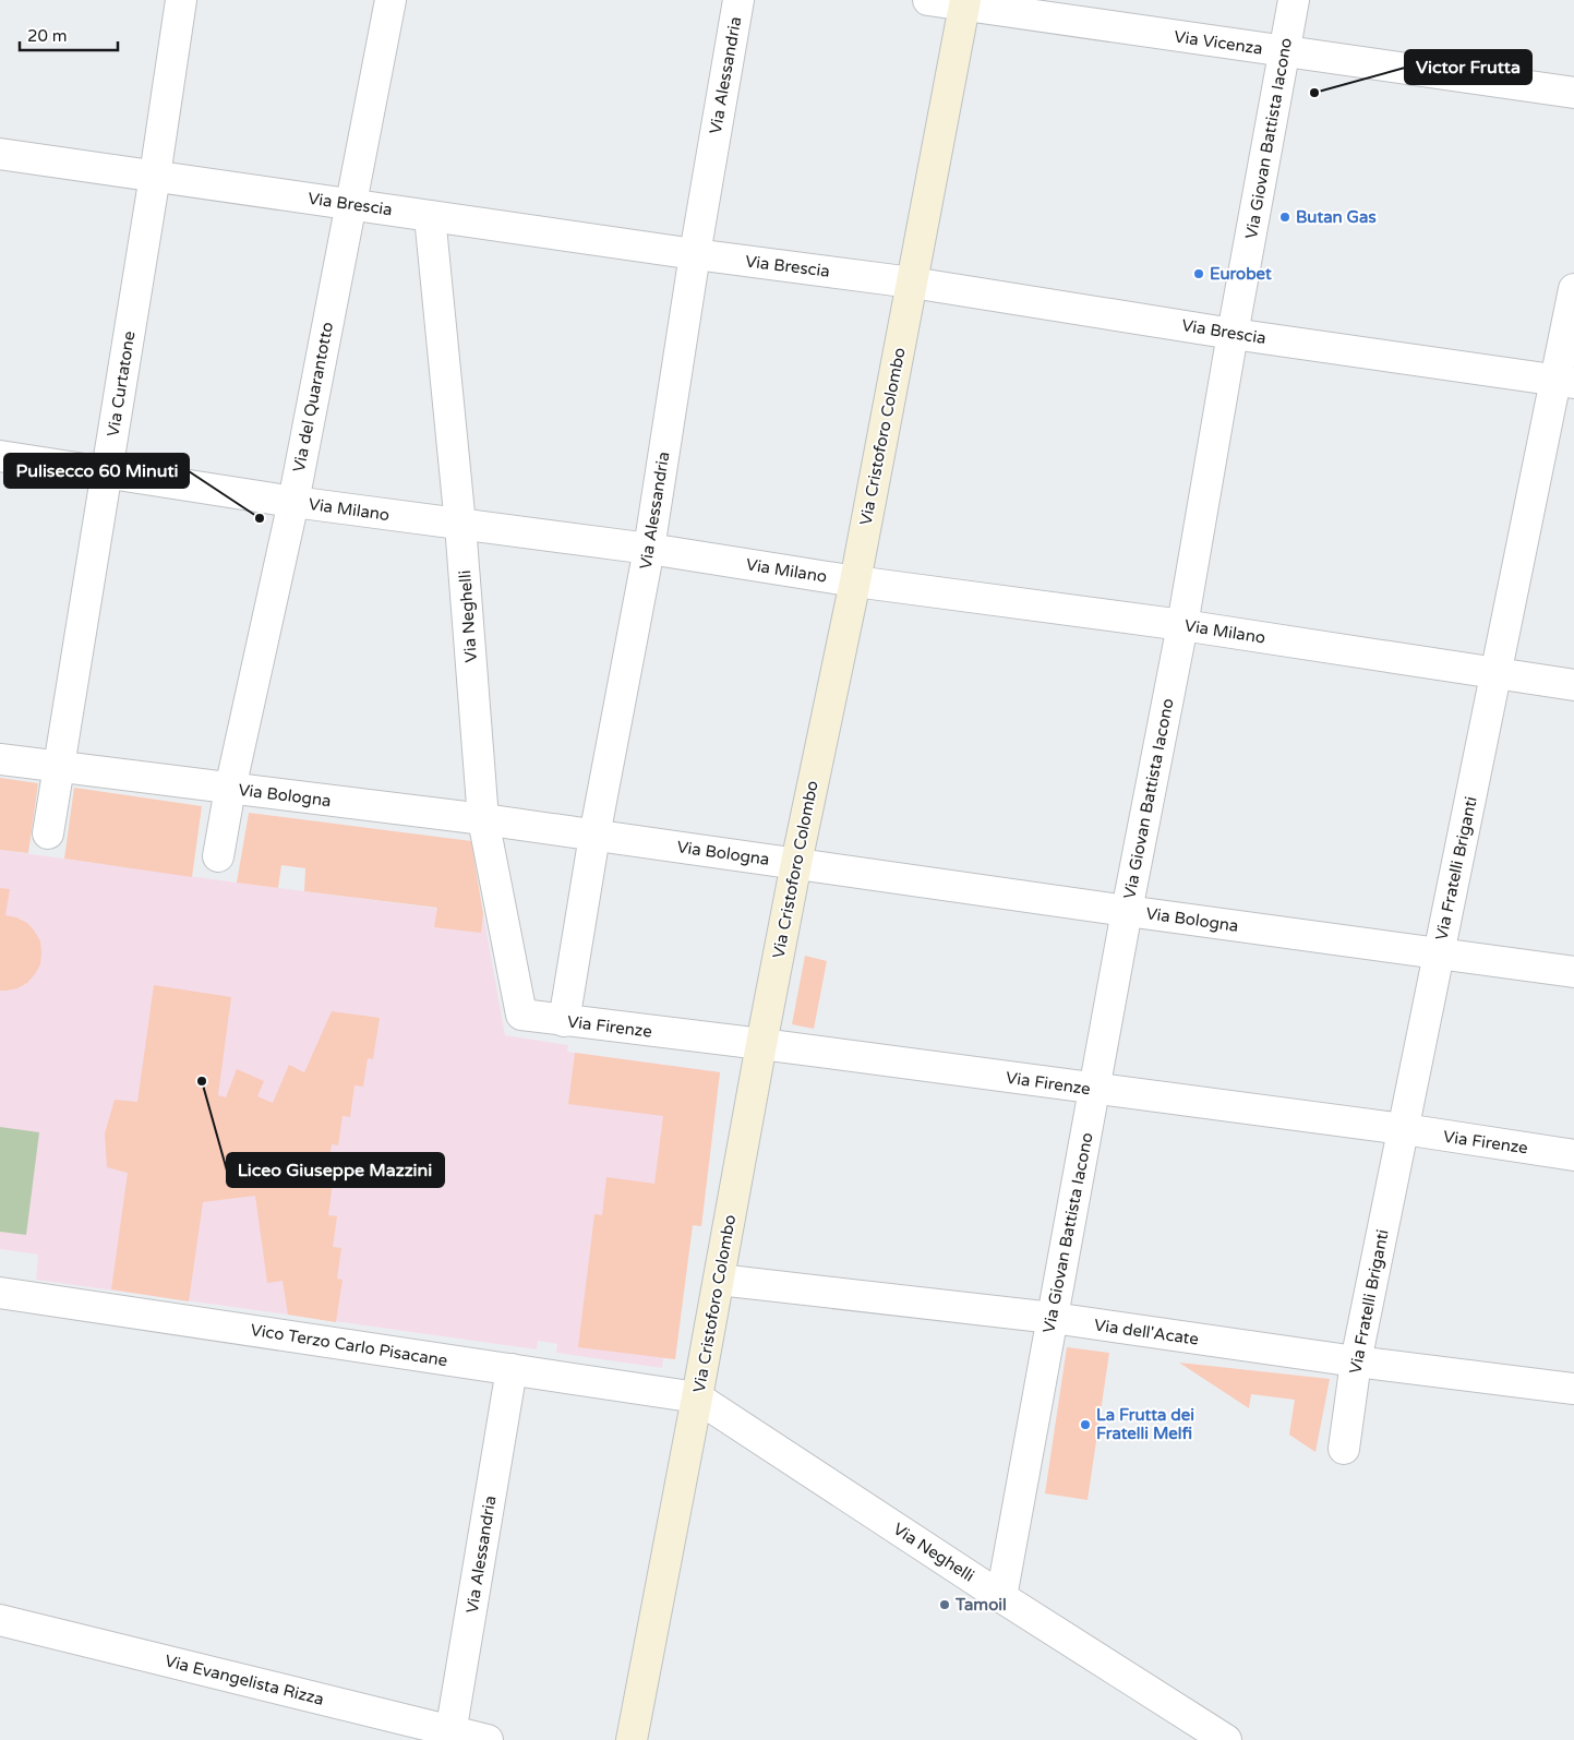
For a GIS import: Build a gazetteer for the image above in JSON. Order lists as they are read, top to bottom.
{
  "streets": {
    "main road": ["Via Cristoforo Colombo"],
    "street": [
      "Via Vicenza",
      "Via Alessandria",
      "Via Giovan Battista Iacono",
      "Via Brescia",
      "Via Curtatone",
      "Via del Quarantotto",
      "Via Milano",
      "Via Neghelli",
      "Via Bologna",
      "Via Fratelli Briganti",
      "Via Firenze",
      "Via dell'Acate",
      "Vico Terzo Carlo Pisacane",
      "Via Evangelista Rizza"
    ]
  },
  "crossings": [
    ["Via Vicenza", "Via Giovan Battista Iacono"],
    ["Via Vicenza", "Via Cristoforo Colombo"],
    ["Via Alessandria", "Via Brescia"],
    ["Via Alessandria", "Via Milano"],
    ["Via Alessandria", "Via Bologna"],
    ["Via Alessandria", "Via Firenze"],
    ["Via Alessandria", "Vico Terzo Carlo Pisacane"],
    ["Via Alessandria", "Via Evangelista Rizza"],
    ["Via Giovan Battista Iacono", "Via Brescia"],
    ["Via Giovan Battista Iacono", "Via Milano"],
    ["Via Giovan Battista Iacono", "Via Neghelli"],
    ["Via Giovan Battista Iacono", "Via Bologna"],
    ["Via Giovan Battista Iacono", "Via Firenze"],
    ["Via Giovan Battista Iacono", "Via dell'Acate"],
    ["Via Brescia", "Via Curtatone"],
    ["Via Brescia", "Via del Quarantotto"],
    ["Via Brescia", "Via Cristoforo Colombo"],
    ["Via Brescia", "Via Neghelli"],
    ["Via Brescia", "Via Fratelli Briganti"],
    ["Via Curtatone", "Via Milano"],
    ["Via Curtatone", "Via Bologna"],
    ["Via del Quarantotto", "Via Milano"],
    ["Via del Quarantotto", "Via Bologna"],
    ["Via Cristoforo Colombo", "Via Milano"],
    ["Via Cristoforo Colombo", "Via Neghelli"],
    ["Via Cristoforo Colombo", "Via Bologna"],
    ["Via Cristoforo Colombo", "Via Firenze"],
    ["Via Cristoforo Colombo", "Via dell'Acate"],
    ["Via Cristoforo Colombo", "Vico Terzo Carlo Pisacane"],
    ["Via Milano", "Via Neghelli"],
    ["Via Milano", "Via Fratelli Briganti"],
    ["Via Neghelli", "Via Bologna"],
    ["Via Neghelli", "Via Firenze"],
    ["Via Neghelli", "Vico Terzo Carlo Pisacane"],
    ["Via Bologna", "Via Fratelli Briganti"],
    ["Via Fratelli Briganti", "Via Firenze"],
    ["Via Fratelli Briganti", "Via dell'Acate"]
  ],
  "places": [
    "Victor Frutta",
    "Butan Gas",
    "Eurobet",
    "Pulisecco 60 Minuti",
    "Liceo Giuseppe Mazzini",
    "La Frutta dei Fratelli Melfi",
    "Tamoil"
  ],
  "scale_bar": "20 m"
}
